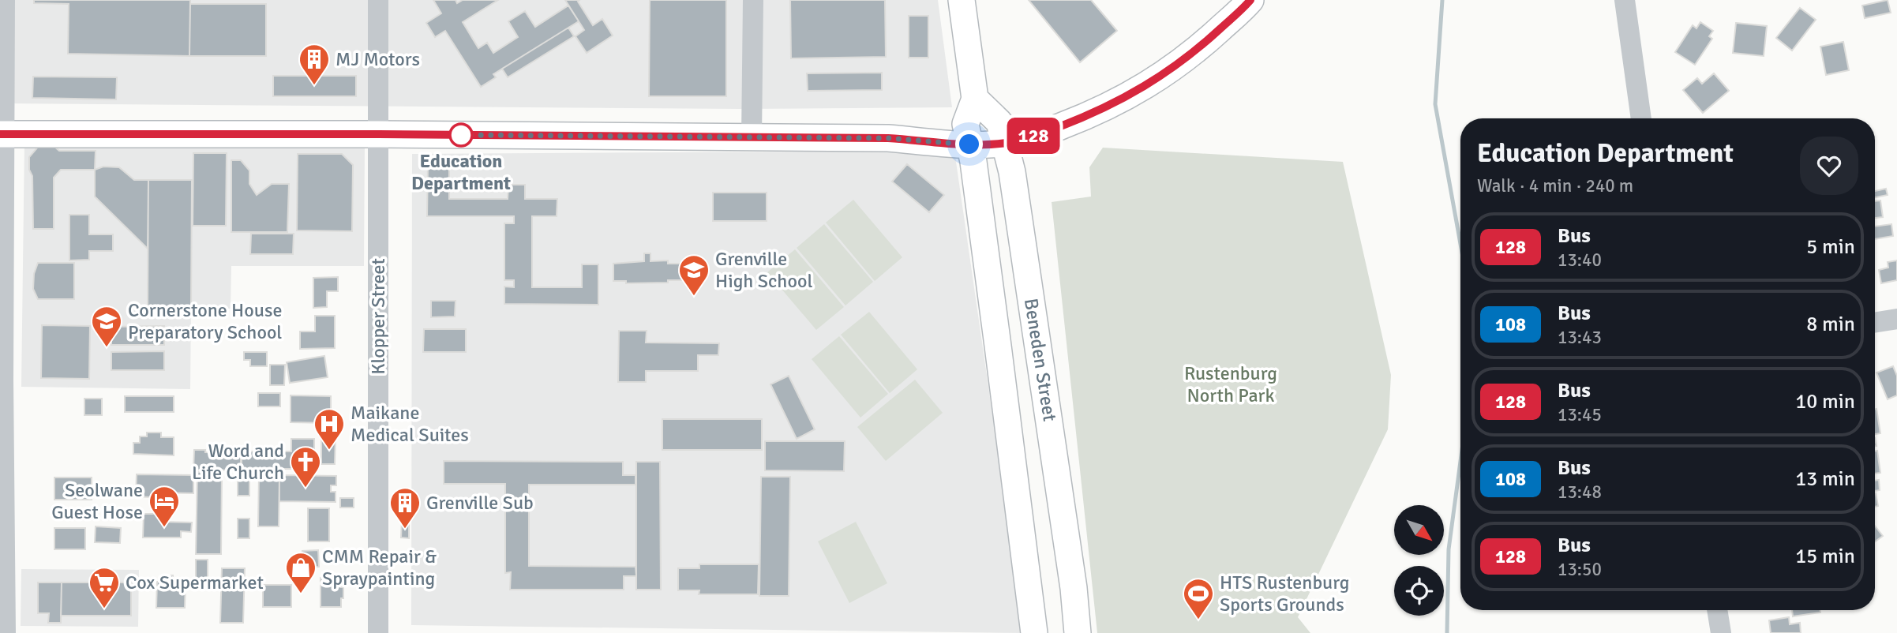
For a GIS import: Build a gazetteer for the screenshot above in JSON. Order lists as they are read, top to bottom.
{
  "streets": {
    "main road": ["Beneden Street"],
    "street": ["Klopper Street"]
  },
  "parks": ["Rustenburg North Park"],
  "places": {
    "building": ["MJ Motors", "Grenville Sub"],
    "other": ["Education Department"],
    "school or university": ["Grenville High School", "Cornerstone House Preparatory School"],
    "hospital": ["Maikane Medical Suites"],
    "church": ["Word and Life Church"],
    "hotel": ["Seolwane Guest Hose"],
    "shop": ["CMM Repair & Spraypainting"],
    "supermarket": ["Cox Supermarket"],
    "sports": ["HTS Rustenburg Sports Grounds"]
  },
  "lines": ["bus line 128"],
  "north": "bottom right",
  "page": {
    "on_map": "128",
    "heading": ["Education Department", "Walk · 4 min · 240 m"],
    "list": [
      {
        "mark": "128",
        "name": "Bus",
        "note": "13:40",
        "value": "5 min"
      },
      {
        "mark": "108",
        "name": "Bus",
        "note": "13:43",
        "value": "8 min"
      },
      {
        "mark": "128",
        "name": "Bus",
        "note": "13:45",
        "value": "10 min"
      },
      {
        "mark": "108",
        "name": "Bus",
        "note": "13:48",
        "value": "13 min"
      },
      {
        "mark": "128",
        "name": "Bus",
        "note": "13:50",
        "value": "15 min"
      }
    ]
  }
}
